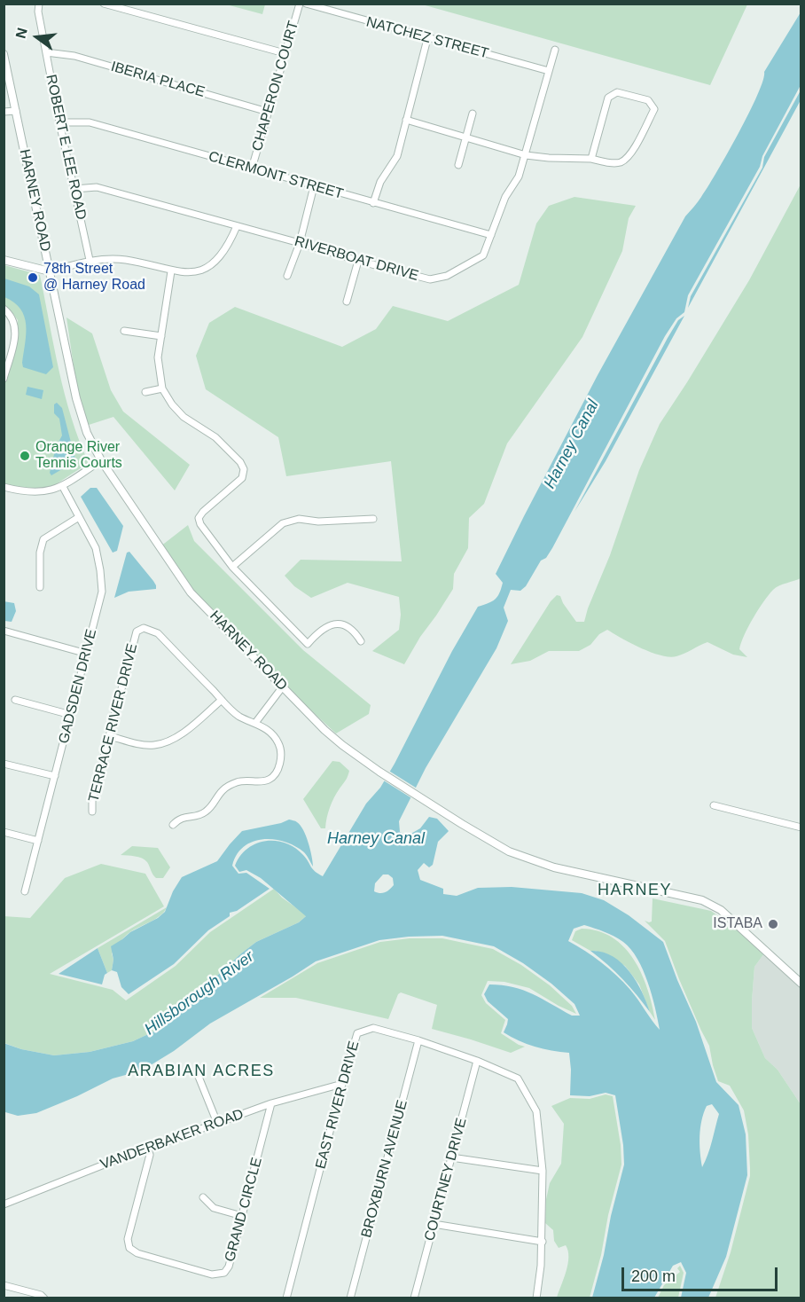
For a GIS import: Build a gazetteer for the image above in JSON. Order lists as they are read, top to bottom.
{
  "streets": {
    "street": [
      "NATCHEZ STREET",
      "IBERIA PLACE",
      "CHAPERON COURT",
      "ROBERT E LEE ROAD",
      "CLERMONT STREET",
      "HARNEY ROAD",
      "RIVERBOAT DRIVE",
      "GADSDEN DRIVE",
      "TERRACE RIVER DRIVE",
      "EAST RIVER DRIVE",
      "VANDERBAKER ROAD",
      "BROXBURN AVENUE",
      "COURTNEY DRIVE",
      "GRAND CIRCLE"
    ]
  },
  "crossings": [
    ["NATCHEZ STREET", "RIVERBOAT DRIVE"],
    ["IBERIA PLACE", "CHAPERON COURT"],
    ["IBERIA PLACE", "ROBERT E LEE ROAD"],
    ["CHAPERON COURT", "CLERMONT STREET"],
    ["ROBERT E LEE ROAD", "CLERMONT STREET"],
    ["ROBERT E LEE ROAD", "RIVERBOAT DRIVE"],
    ["CLERMONT STREET", "RIVERBOAT DRIVE"],
    ["EAST RIVER DRIVE", "VANDERBAKER ROAD"],
    ["EAST RIVER DRIVE", "BROXBURN AVENUE"],
    ["EAST RIVER DRIVE", "COURTNEY DRIVE"],
    ["VANDERBAKER ROAD", "GRAND CIRCLE"]
  ],
  "districts": ["HARNEY", "ARABIAN ACRES"],
  "water": ["Harney Canal", "Hillsborough River"],
  "places": ["78th Street @ Harney Road", "Orange River Tennis Courts", "ISTABA"],
  "scale_bar": "200 m",
  "north": "left"
}
